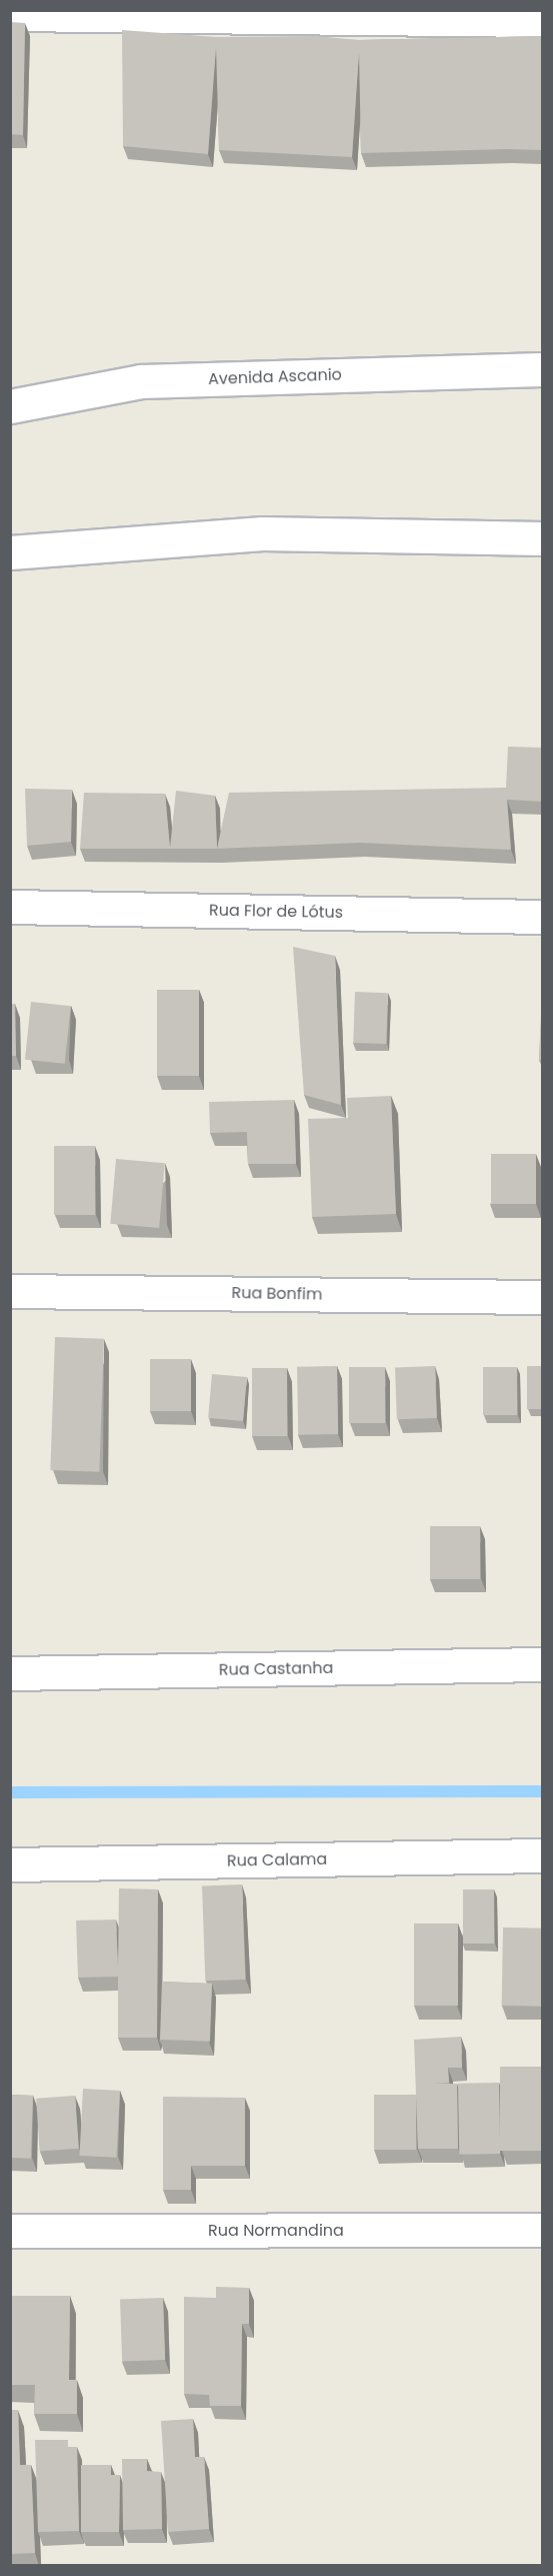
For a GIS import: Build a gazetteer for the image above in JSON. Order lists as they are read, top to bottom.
{
  "streets": {
    "street": [
      "Avenida Ascanio",
      "Rua Flor de Lótus",
      "Rua Bonfim",
      "Rua Castanha",
      "Rua Calama",
      "Rua Normandina"
    ]
  }
}
